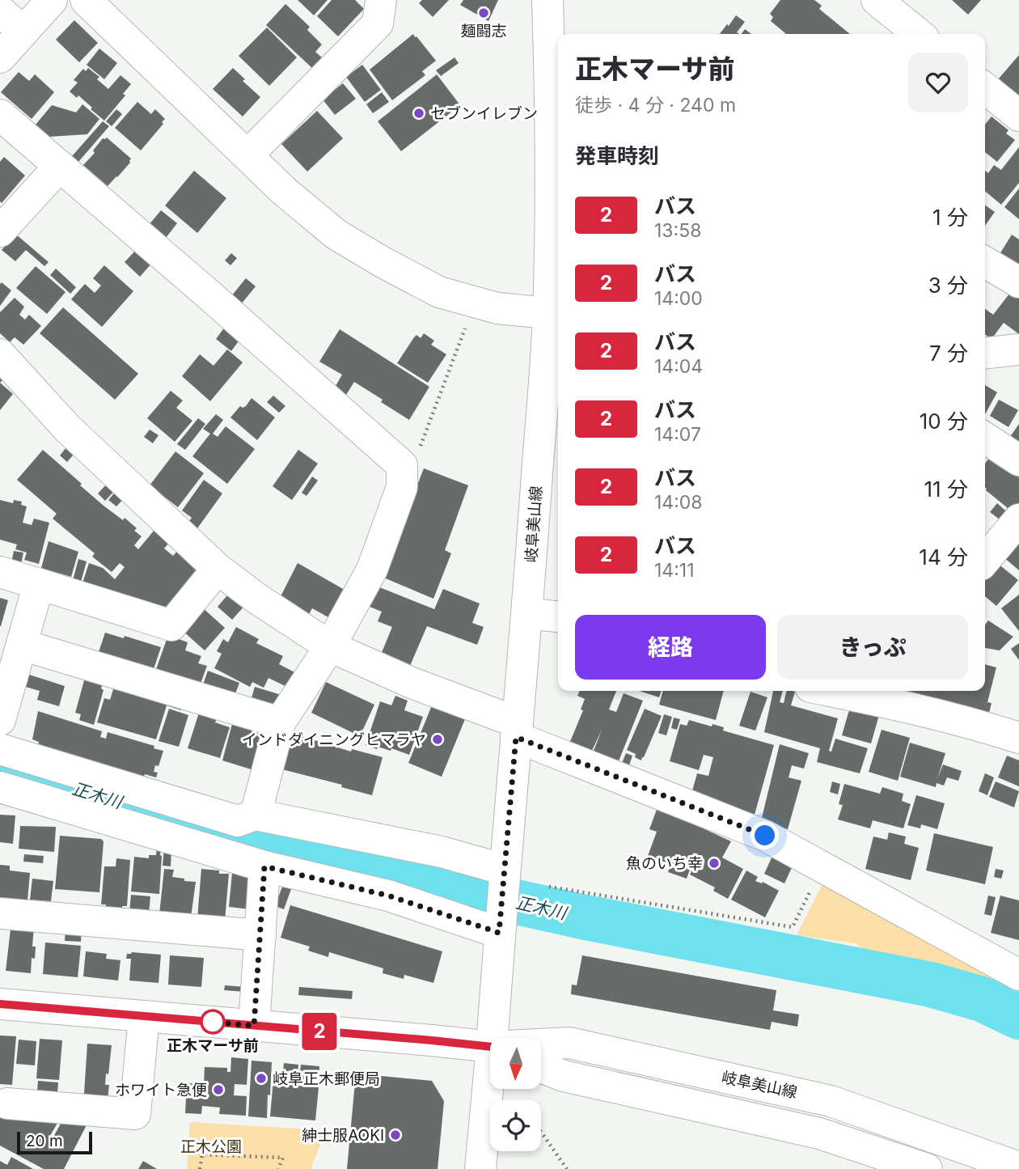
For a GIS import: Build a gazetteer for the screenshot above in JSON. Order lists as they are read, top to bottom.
{
  "streets": {
    "street": ["岐阜美山線"]
  },
  "water": ["正木川"],
  "parks": ["正木公園"],
  "places": [
    "麺闘志",
    "セブンイレブン",
    "インドダイニングヒマラヤ",
    "魚のいち幸",
    "正木マーサ前",
    "岐阜正木郵便局",
    "ホワイト急便",
    "紳士服AOKI"
  ],
  "lines": ["bus line 2"],
  "scale_bar": "20 m",
  "north": "bottom",
  "page": {
    "on_map": "2",
    "heading": [
      ["正木マーサ前", "徒歩 · 4 分 · 240 m"],
      "発車時刻"
    ],
    "list": [
      {
        "mark": "2",
        "name": "バス",
        "note": "13:58",
        "value": "1 分"
      },
      {
        "mark": "2",
        "name": "バス",
        "note": "14:00",
        "value": "3 分"
      },
      {
        "mark": "2",
        "name": "バス",
        "note": "14:04",
        "value": "7 分"
      },
      {
        "mark": "2",
        "name": "バス",
        "note": "14:07",
        "value": "10 分"
      },
      {
        "mark": "2",
        "name": "バス",
        "note": "14:08",
        "value": "11 分"
      },
      {
        "mark": "2",
        "name": "バス",
        "note": "14:11",
        "value": "14 分"
      }
    ],
    "buttons": ["経路", "きっぷ"],
    "scale": "20 m"
  }
}
